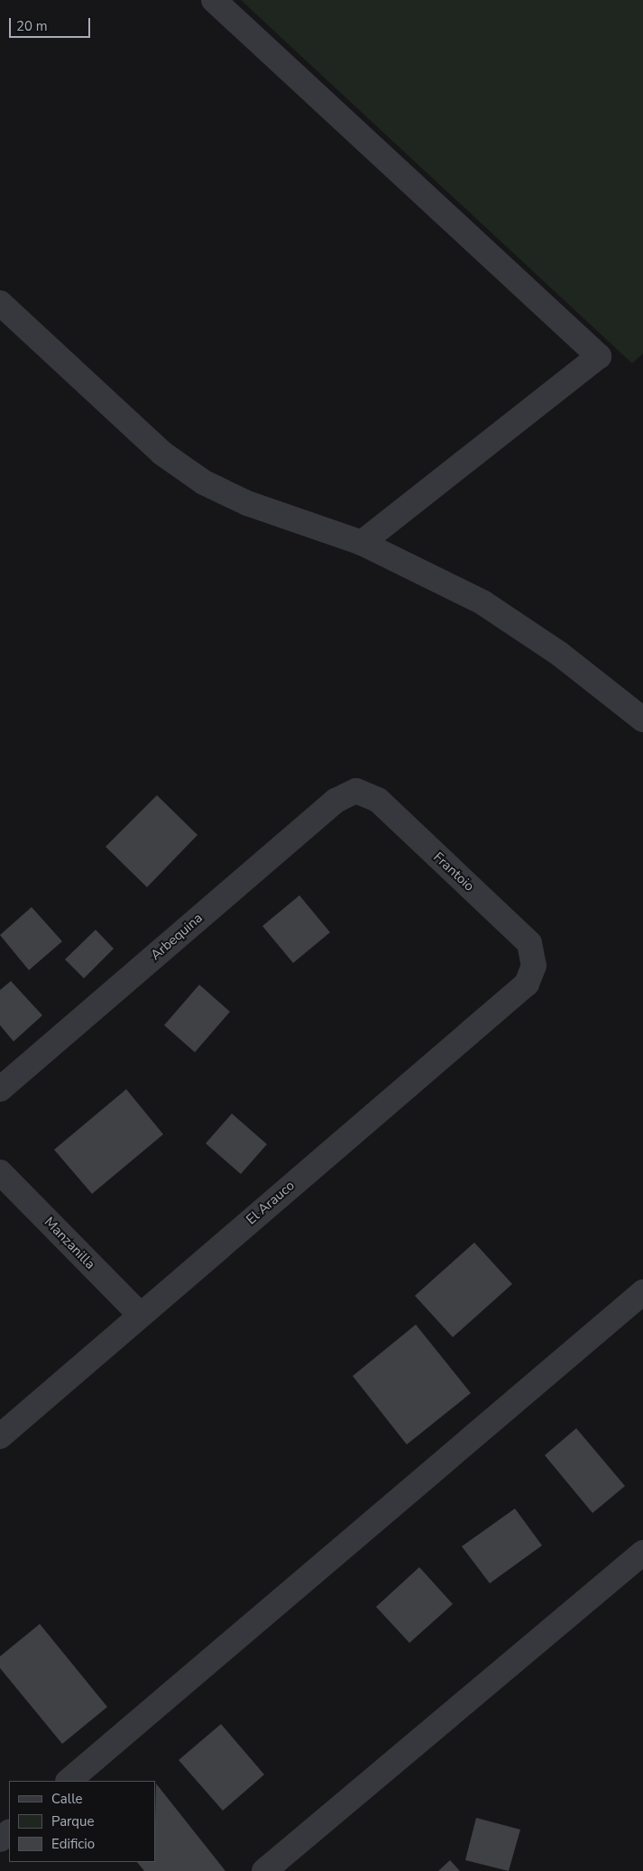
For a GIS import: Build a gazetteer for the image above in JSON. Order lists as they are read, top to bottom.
{
  "streets": {
    "street": [
      "Frantoio",
      "Arbequina",
      "El Arauco",
      "Manzanilla"
    ]
  },
  "crossings": [
    ["Frantoio", "Arbequina"],
    ["Frantoio", "El Arauco"],
    ["El Arauco", "Manzanilla"]
  ],
  "legend": ["Calle", "Parque", "Edificio"],
  "scale_bar": "20 m"
}
